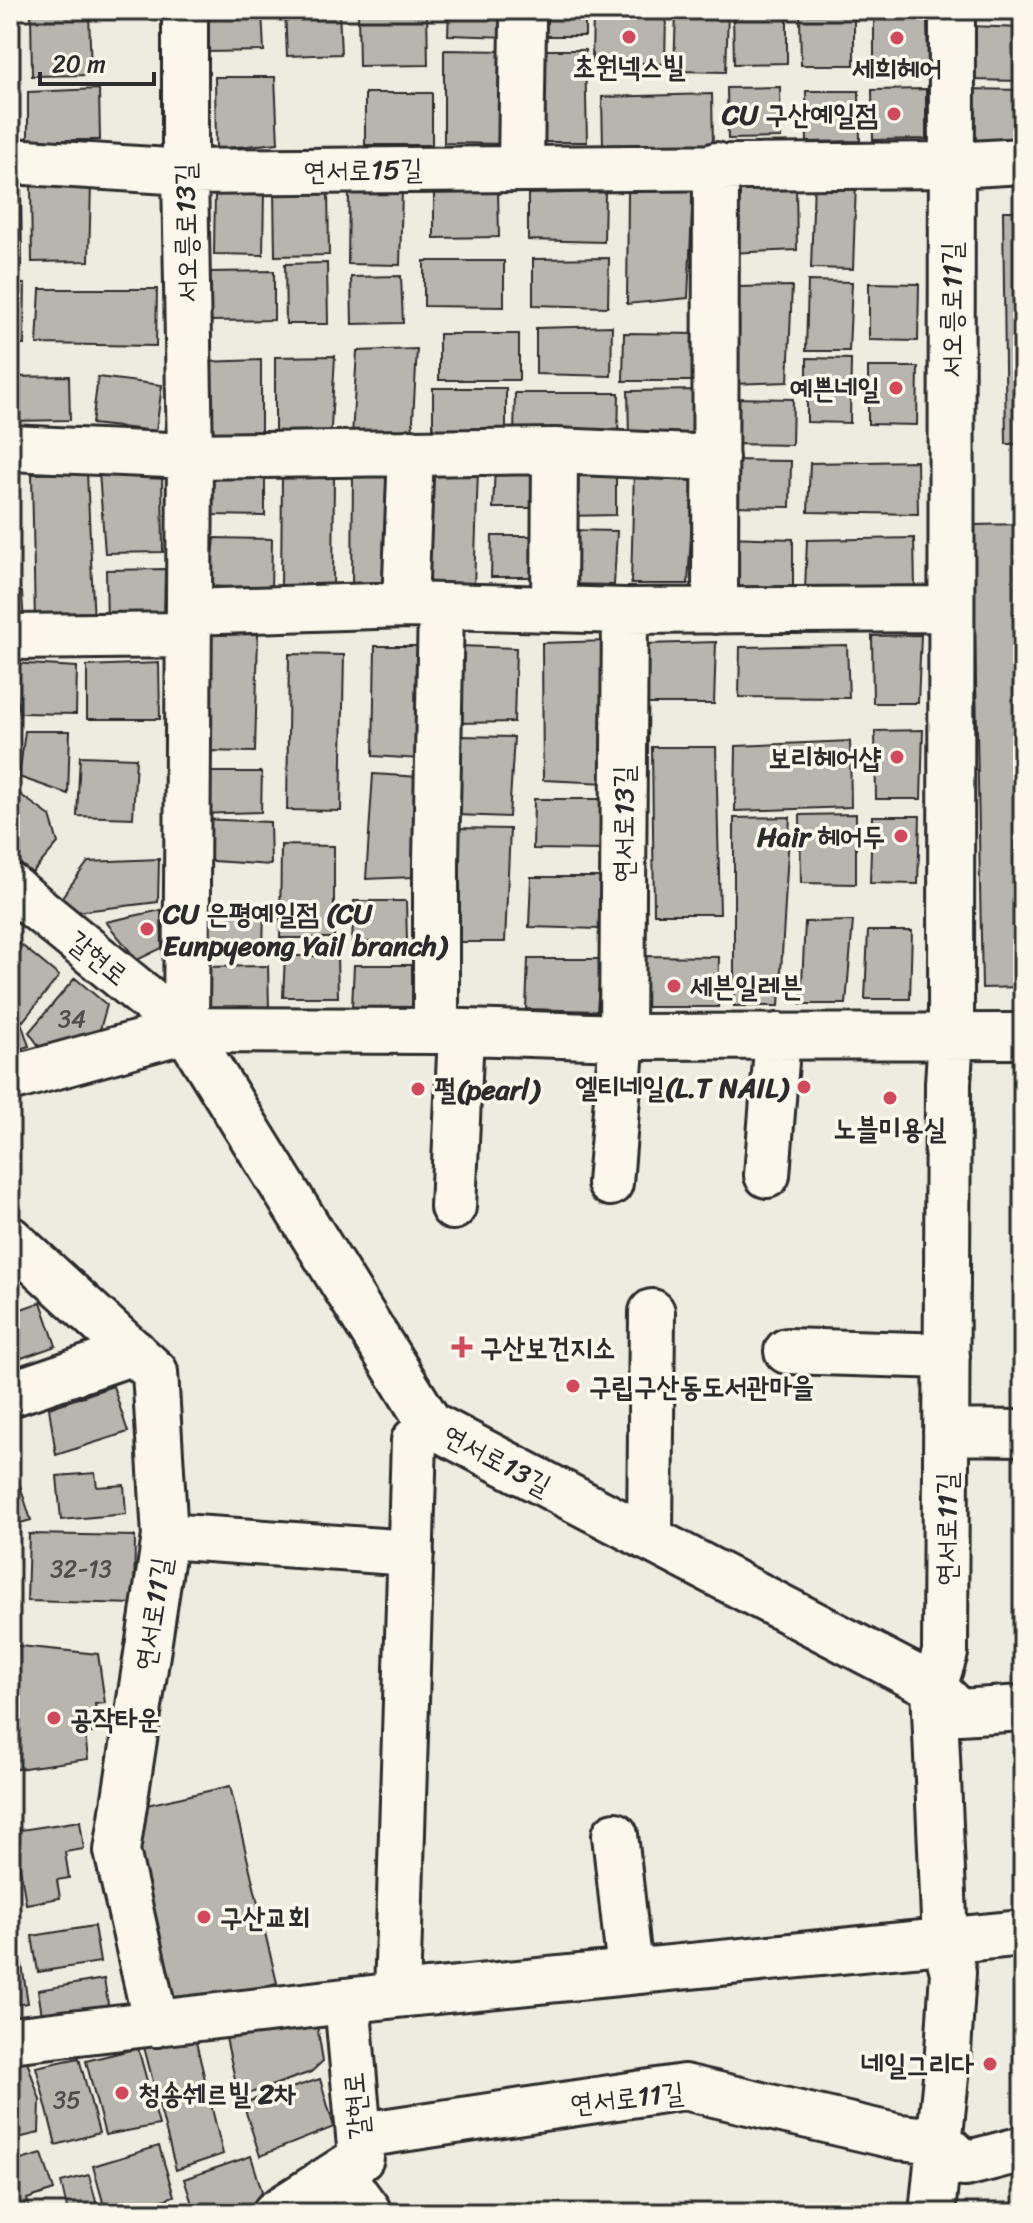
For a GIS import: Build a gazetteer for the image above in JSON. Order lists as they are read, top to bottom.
{
  "streets": {
    "street": [
      "연서로15길",
      "서오릉로13길",
      "서오릉로11길",
      "연서로13길",
      "갈현로",
      "연서로11길"
    ]
  },
  "crossings": [
    ["연서로15길", "서오릉로13길"],
    ["연서로15길", "서오릉로11길"],
    ["서오릉로13길", "연서로13길"],
    ["서오릉로13길", "갈현로"],
    ["연서로13길", "갈현로"],
    ["연서로13길", "연서로11길"],
    ["갈현로", "연서로11길"]
  ],
  "places": {
    "other": [
      "초원넥스빌",
      "세희헤어",
      "CU 구산예일점",
      "예쁜네일",
      "보리헤어샵",
      "Hair 헤어두",
      "CU 은평예일점 (CU Eunpyeong Yail branch)",
      "세븐일레븐",
      "엘티네일(L.T NAIL)",
      "펄(pearl)",
      "노블미용실",
      "구립구산동도서관마을",
      "공작타운",
      "구산교회",
      "네일그리다",
      "청송쉐르빌 2차"
    ],
    "health": ["구산보건지소"]
  },
  "house_numbers": ["34", "32-13", "35"],
  "scale_bar": "20 m"
}
